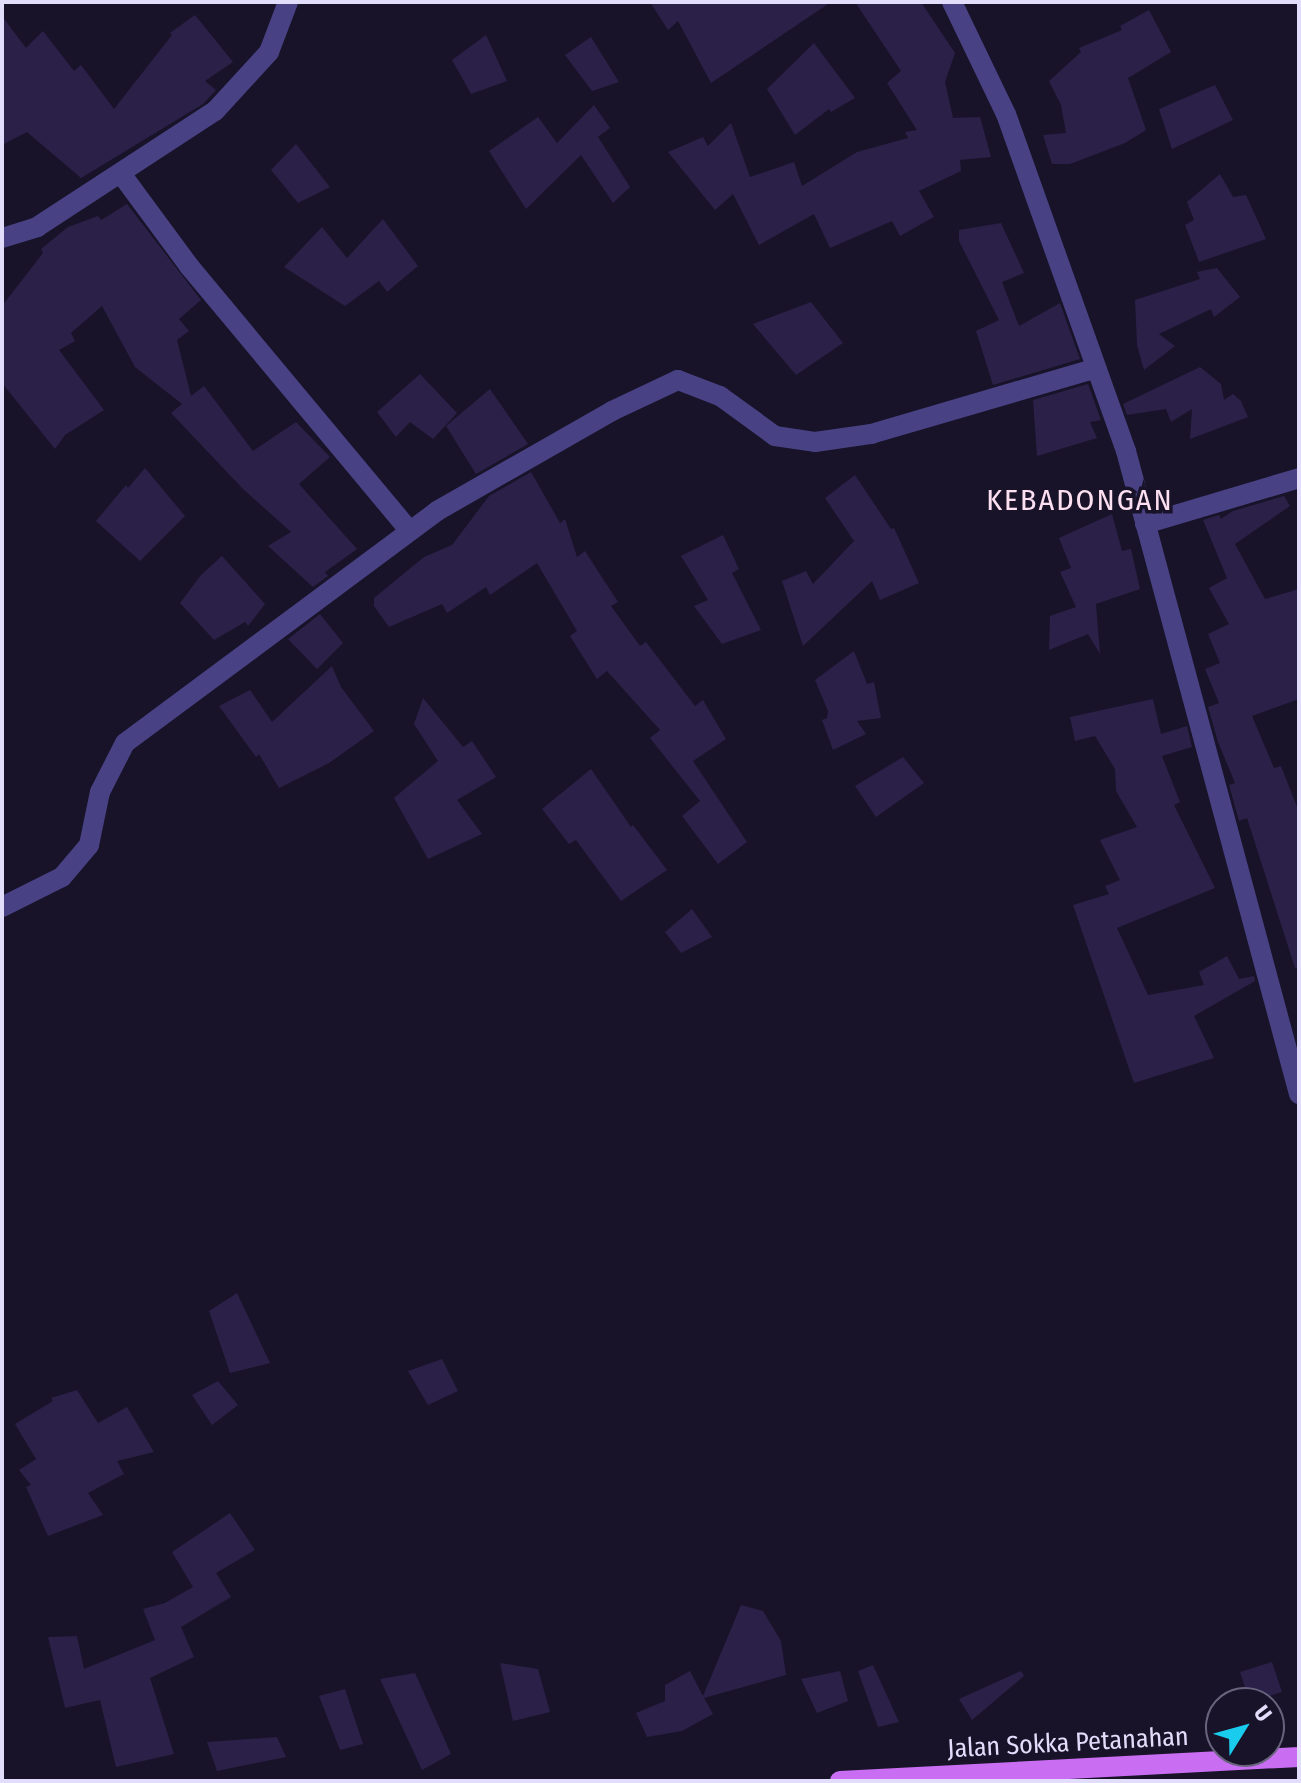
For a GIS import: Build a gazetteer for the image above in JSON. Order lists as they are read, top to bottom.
{
  "streets": {
    "main road": ["Jalan Sokka Petanahan"]
  },
  "districts": ["KEBADONGAN"],
  "north": "top right"
}
